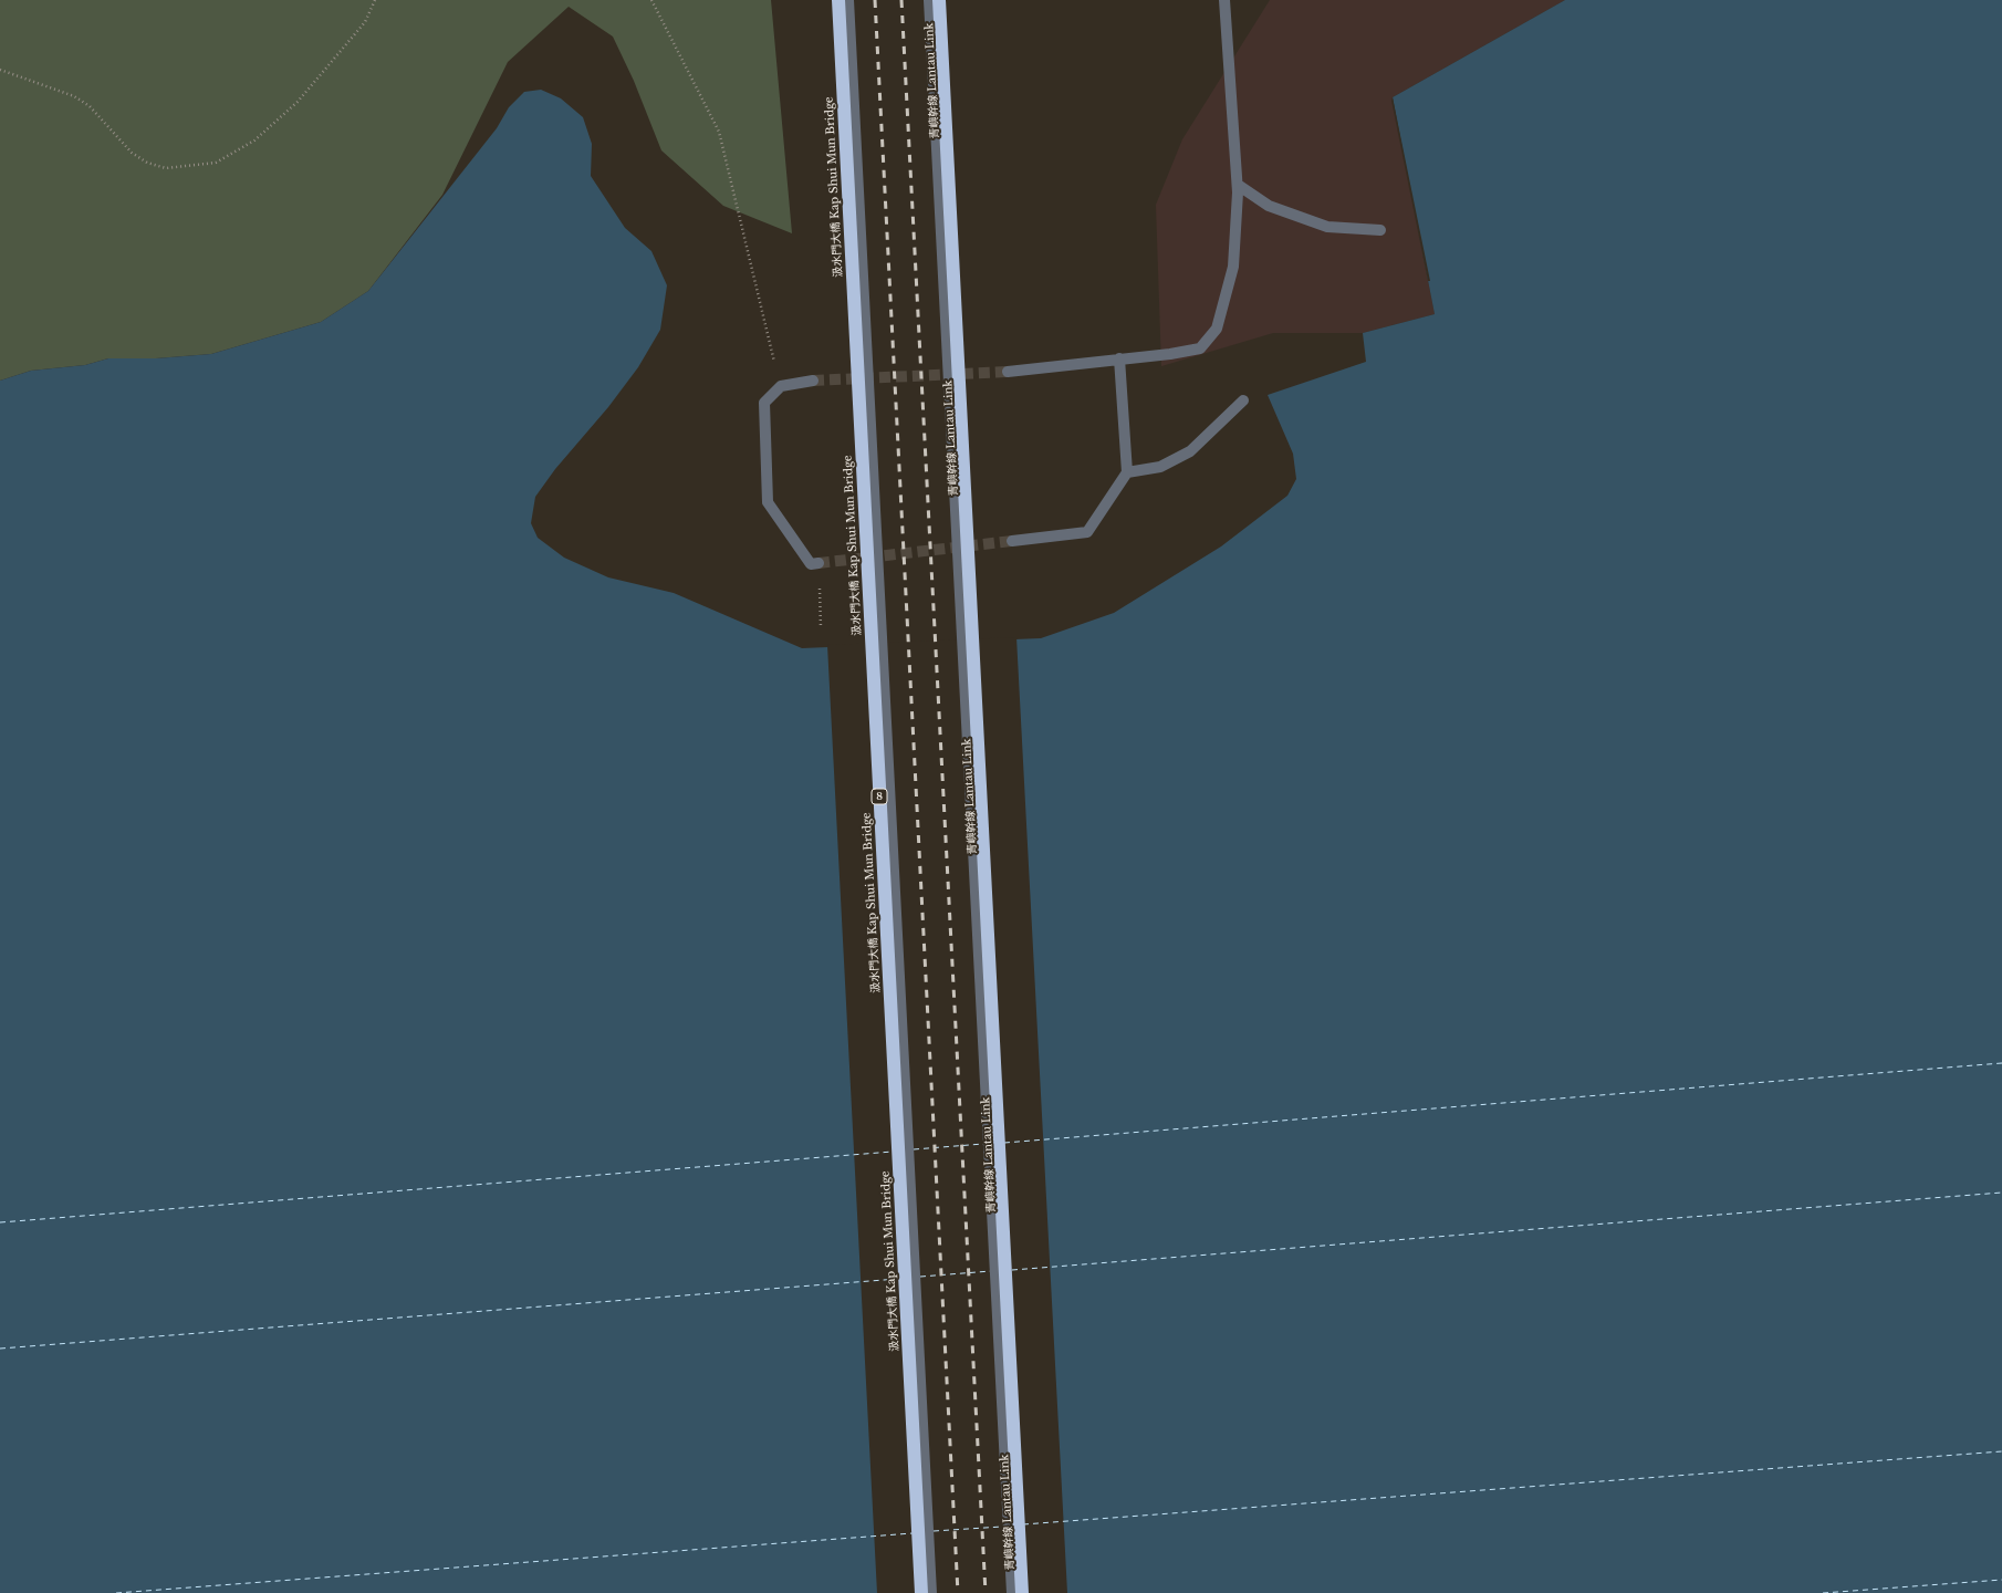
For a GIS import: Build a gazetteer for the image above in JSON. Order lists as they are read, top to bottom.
{
  "streets": {
    "highway": ["汲水門大橋 Kap Shui Mun Bridge", "8"],
    "street": ["青嶼幹線 Lantau Link"]
  }
}
